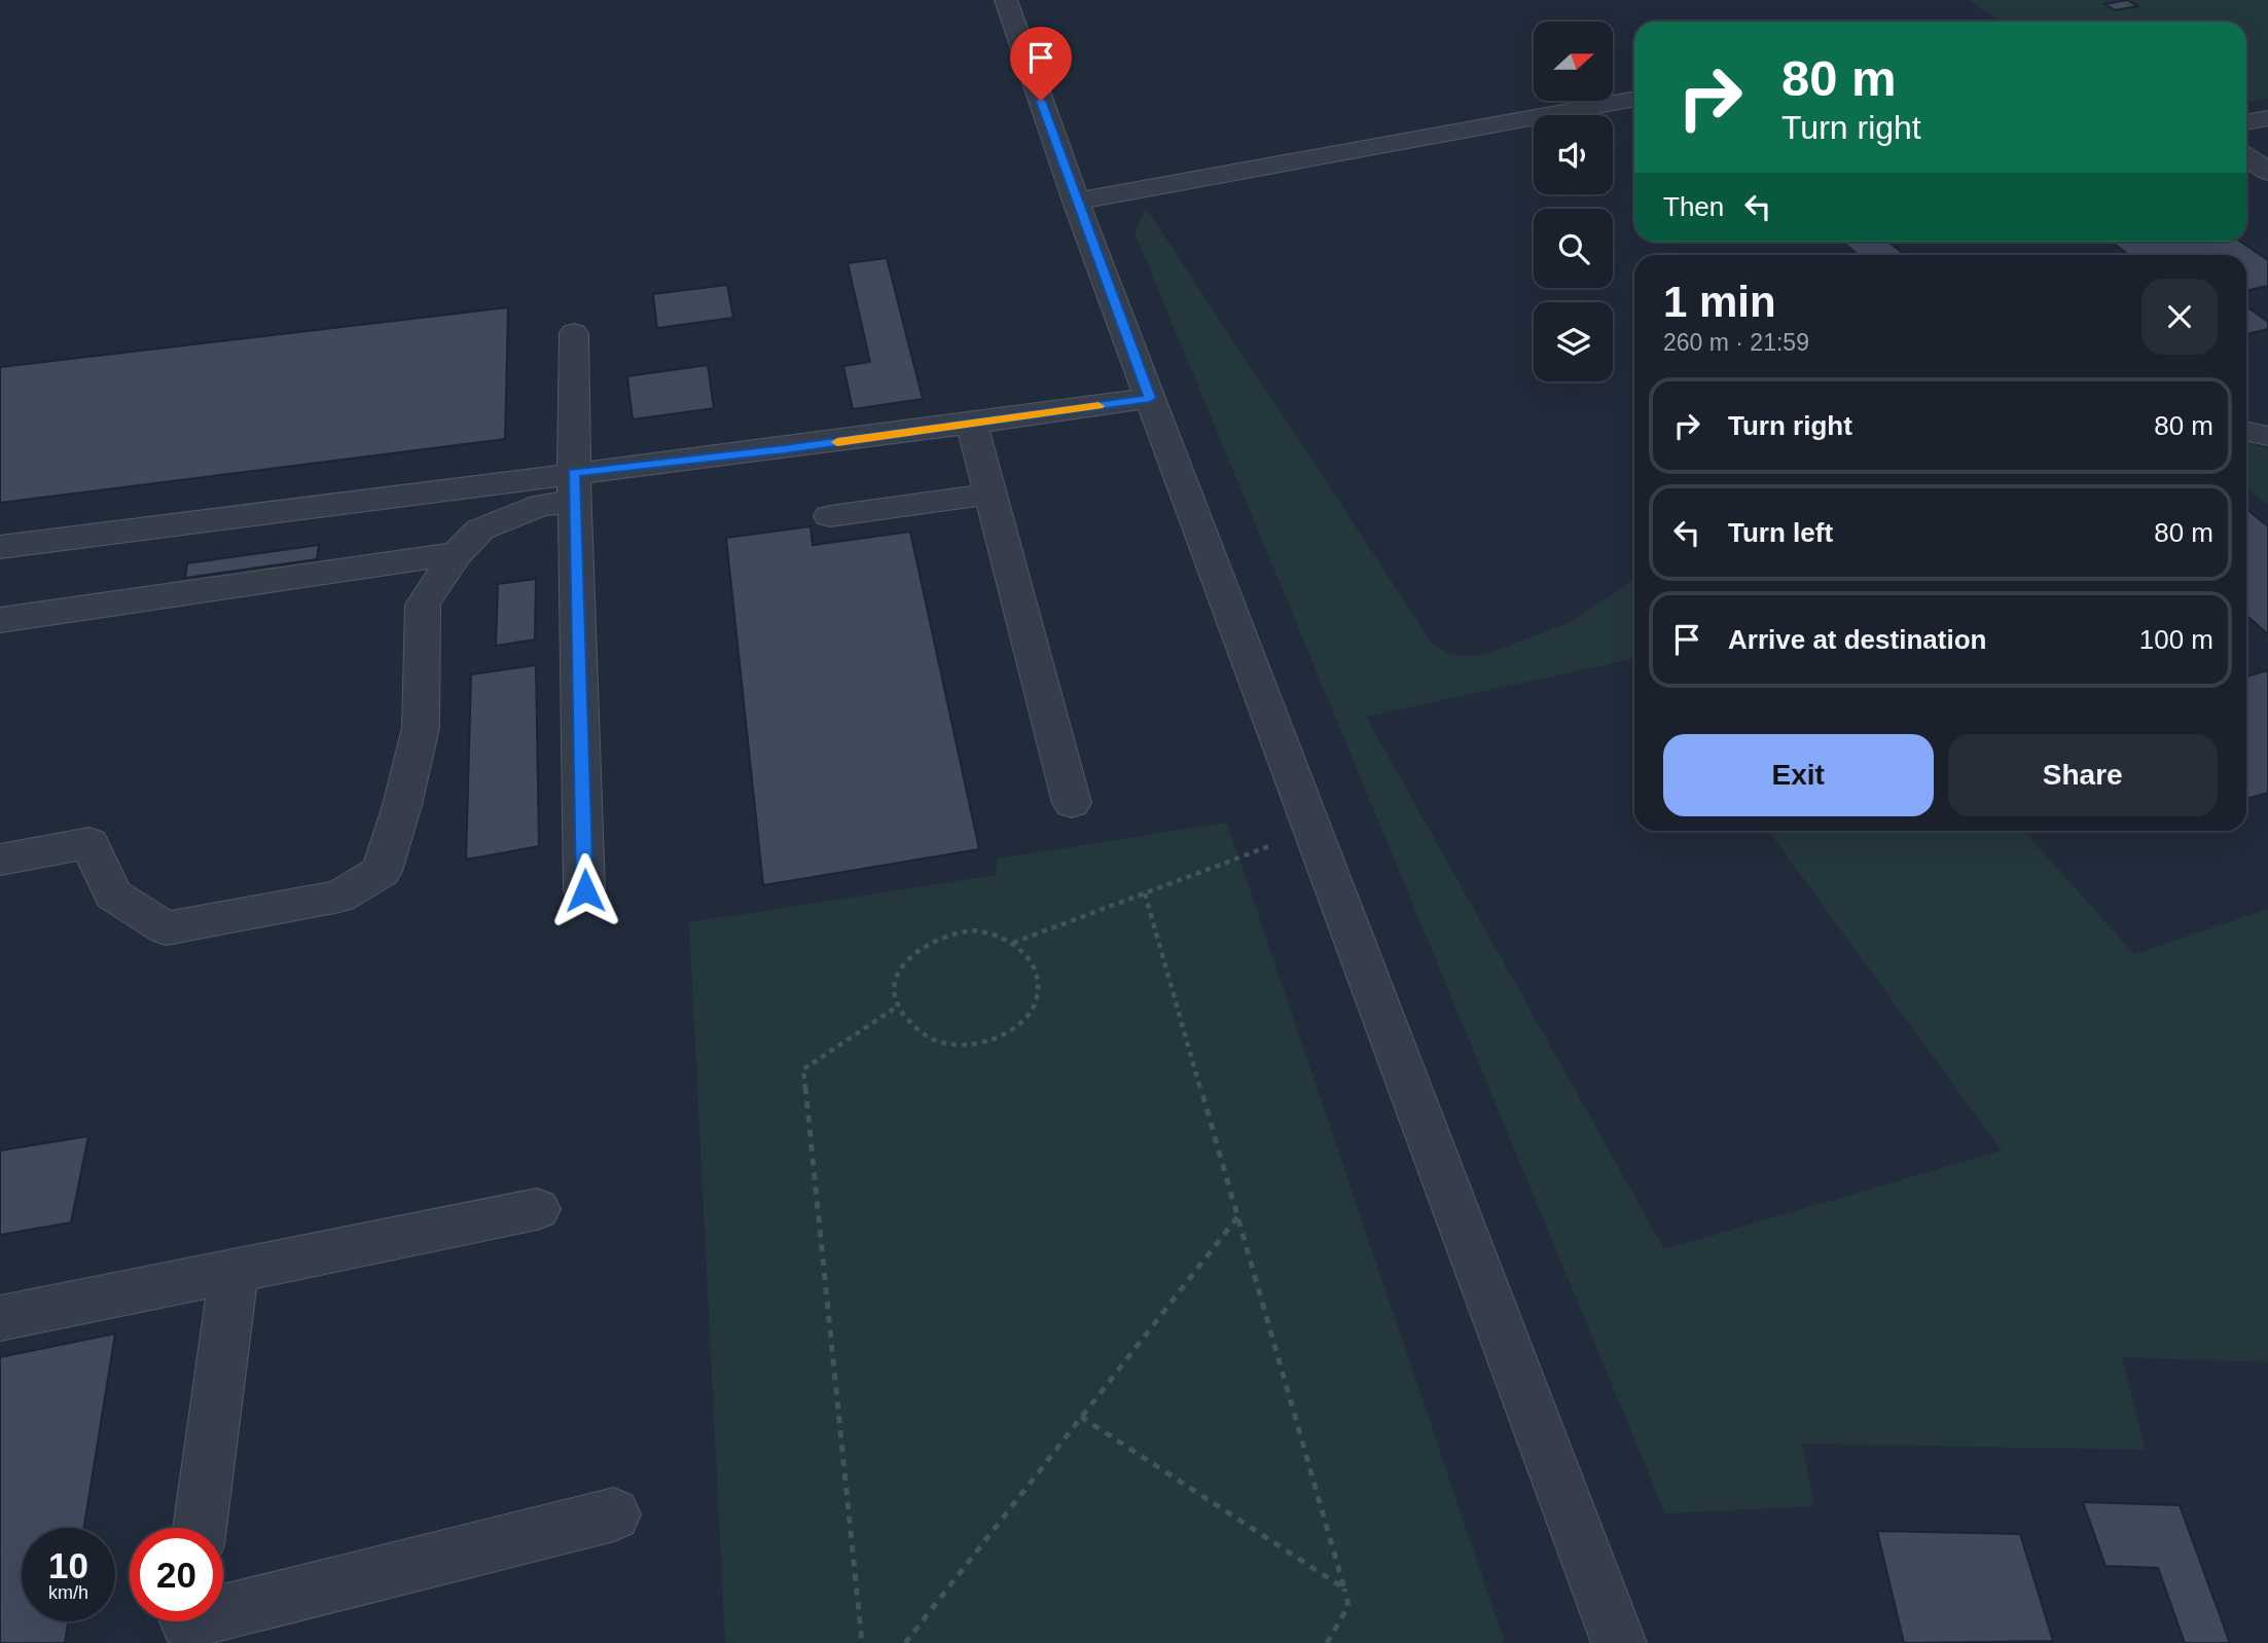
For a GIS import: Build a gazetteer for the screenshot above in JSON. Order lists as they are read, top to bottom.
{
  "north": "right",
  "page": {
    "turn": ["80 m", "Turn right"],
    "then": "Then",
    "heading": ["1 min", "260 m · 21:59"],
    "list": [
      {
        "name": "Turn right",
        "value": "80 m"
      },
      {
        "name": "Turn left",
        "value": "80 m"
      },
      {
        "name": "Arrive at destination",
        "value": "100 m"
      }
    ],
    "buttons": ["Exit", "Share"],
    "speed": "10 km/h",
    "limit": "20"
  }
}
